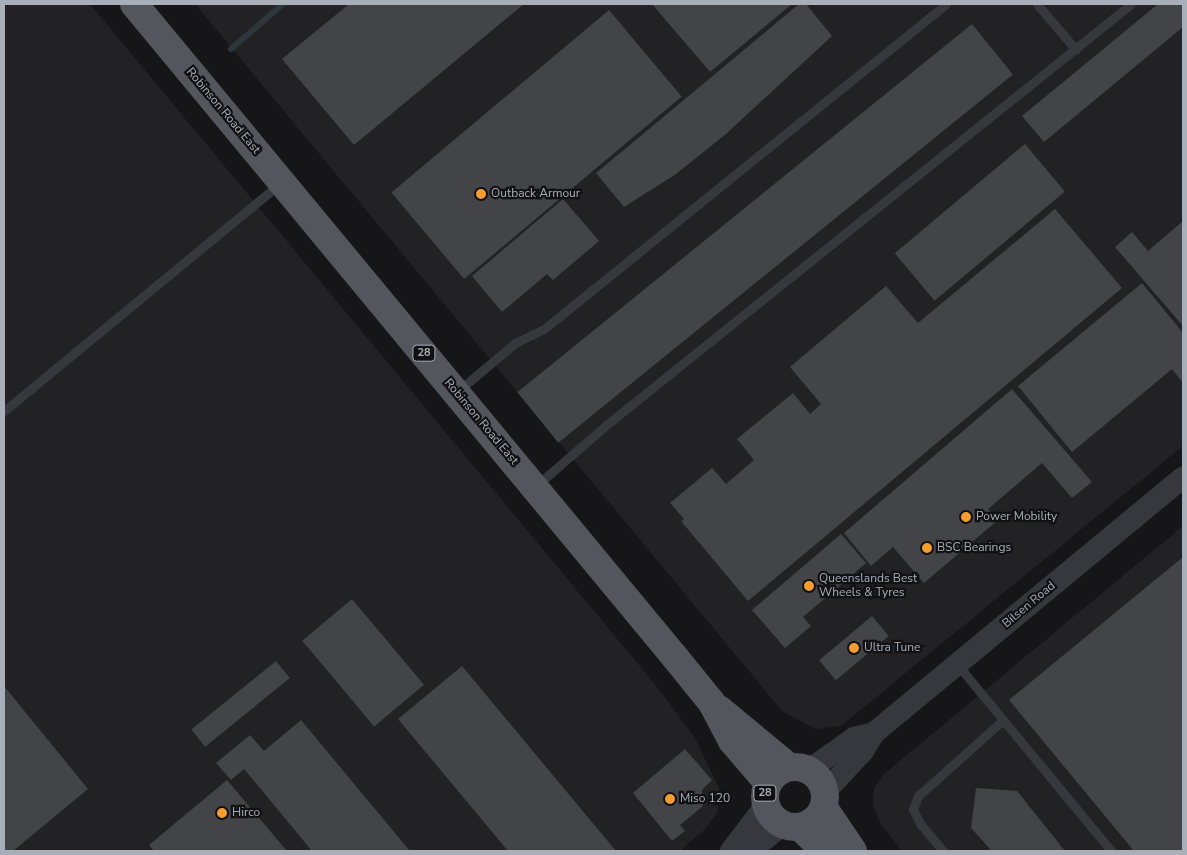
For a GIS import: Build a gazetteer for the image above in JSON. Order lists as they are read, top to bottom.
{
  "streets": {
    "main road": ["Robinson Road East", "28"],
    "street": ["Bilsen Road"]
  },
  "crossings": [
    ["Robinson Road East", "28"],
    ["Robinson Road East", "Bilsen Road"],
    ["28", "Bilsen Road"]
  ],
  "places": [
    "Outback Armour",
    "Power Mobility",
    "BSC Bearings",
    "Queenslands Best Wheels & Tyres",
    "Ultra Tune",
    "Miso 120",
    "Hirco"
  ]
}
